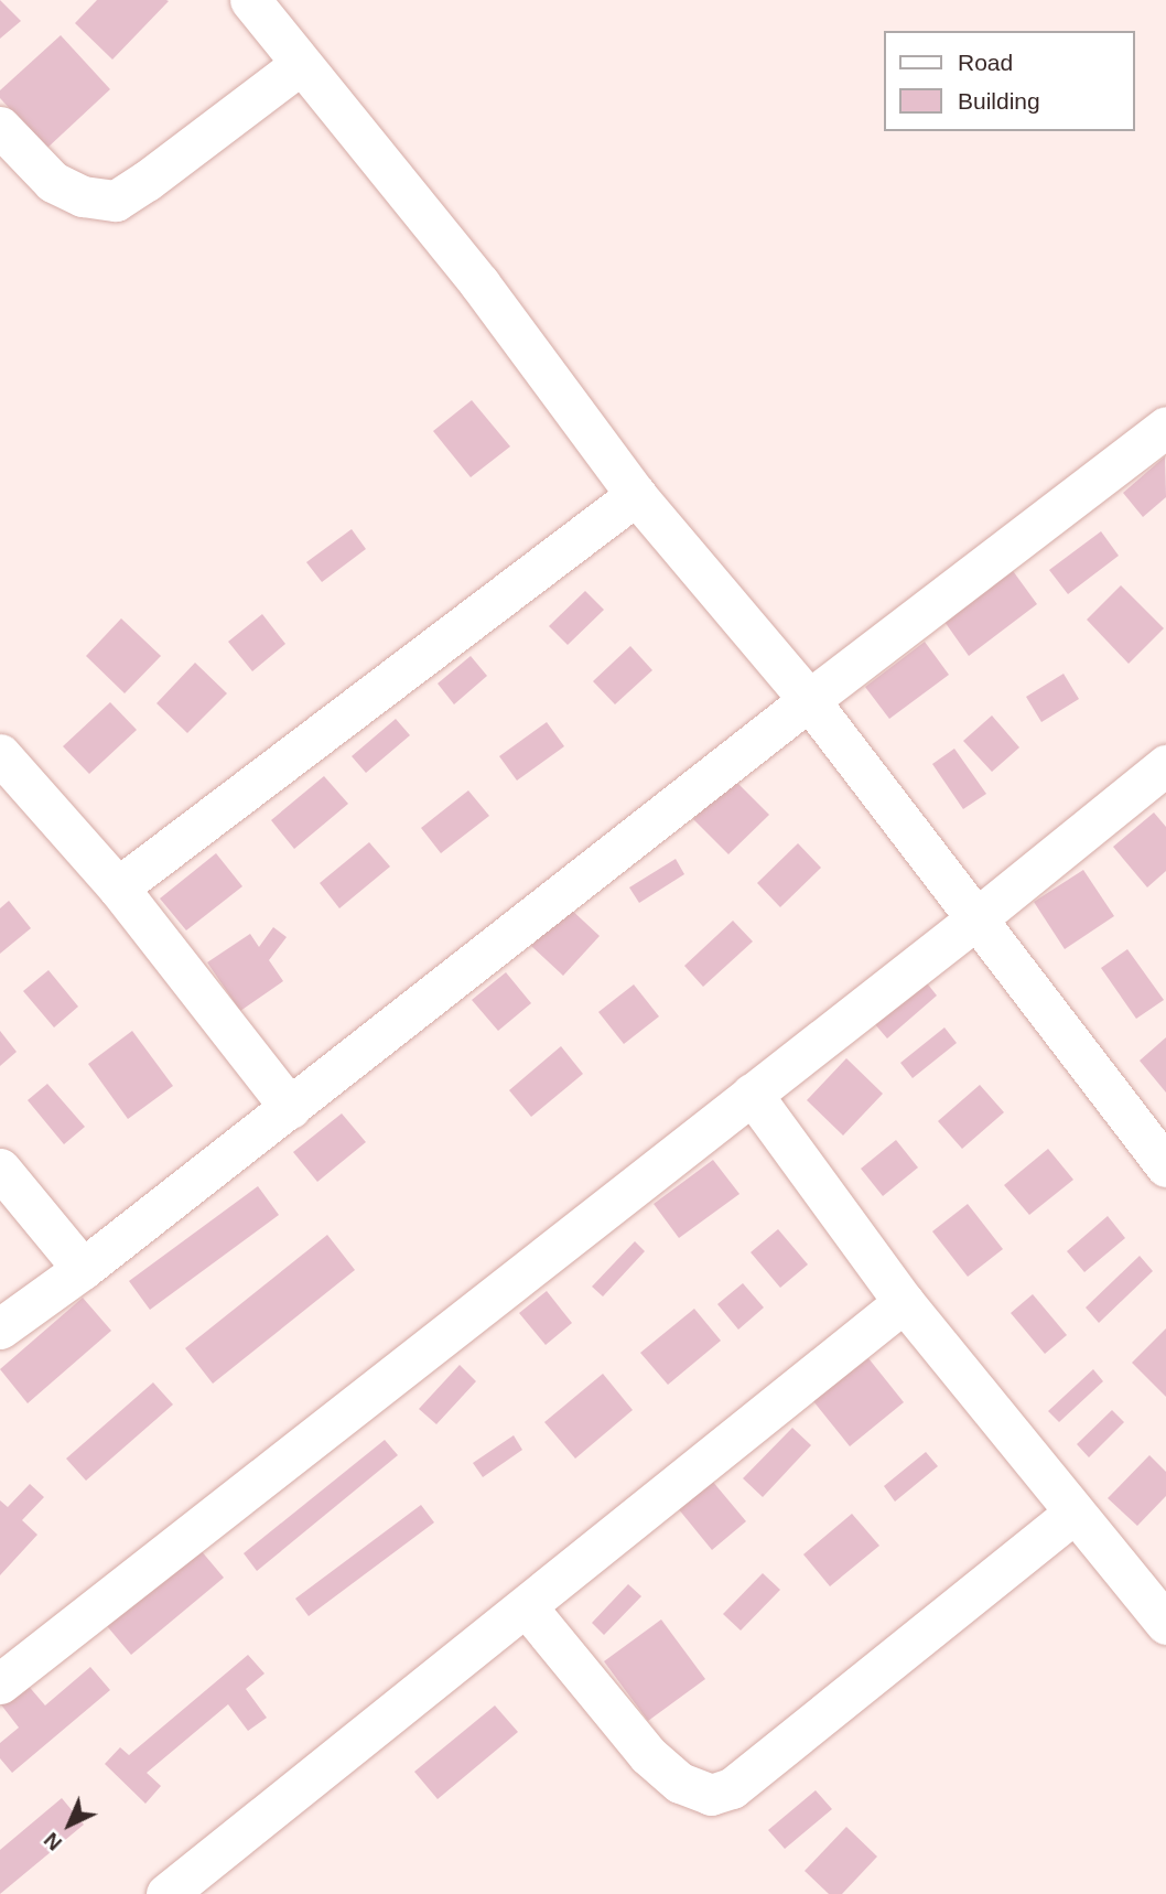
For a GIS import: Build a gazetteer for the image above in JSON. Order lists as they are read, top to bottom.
{
  "legend": ["Road", "Building"],
  "north": "bottom left"
}
